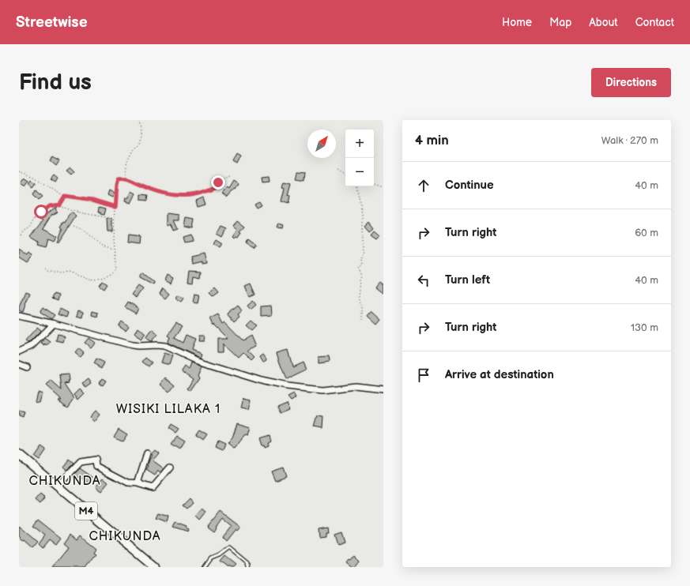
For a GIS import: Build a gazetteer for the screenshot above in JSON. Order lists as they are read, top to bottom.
{
  "streets": {
    "main road": ["M4"]
  },
  "districts": ["WISIKI LILAKA 1", "CHIKUNDA", "CHIKUNDA"],
  "north": "top right",
  "page": {
    "header": "Streetwise",
    "nav": [
      "Home",
      "Map",
      "About",
      "Contact"
    ],
    "buttons": "Directions",
    "title": "Find us",
    "heading": ["4 min", "Walk · 270 m"],
    "map_buttons": ["+", "−"],
    "list": [
      ["Continue", "40 m"],
      ["Turn right", "60 m"],
      ["Turn left", "40 m"],
      ["Turn right", "130 m"],
      "Arrive at destination"
    ]
  }
}
